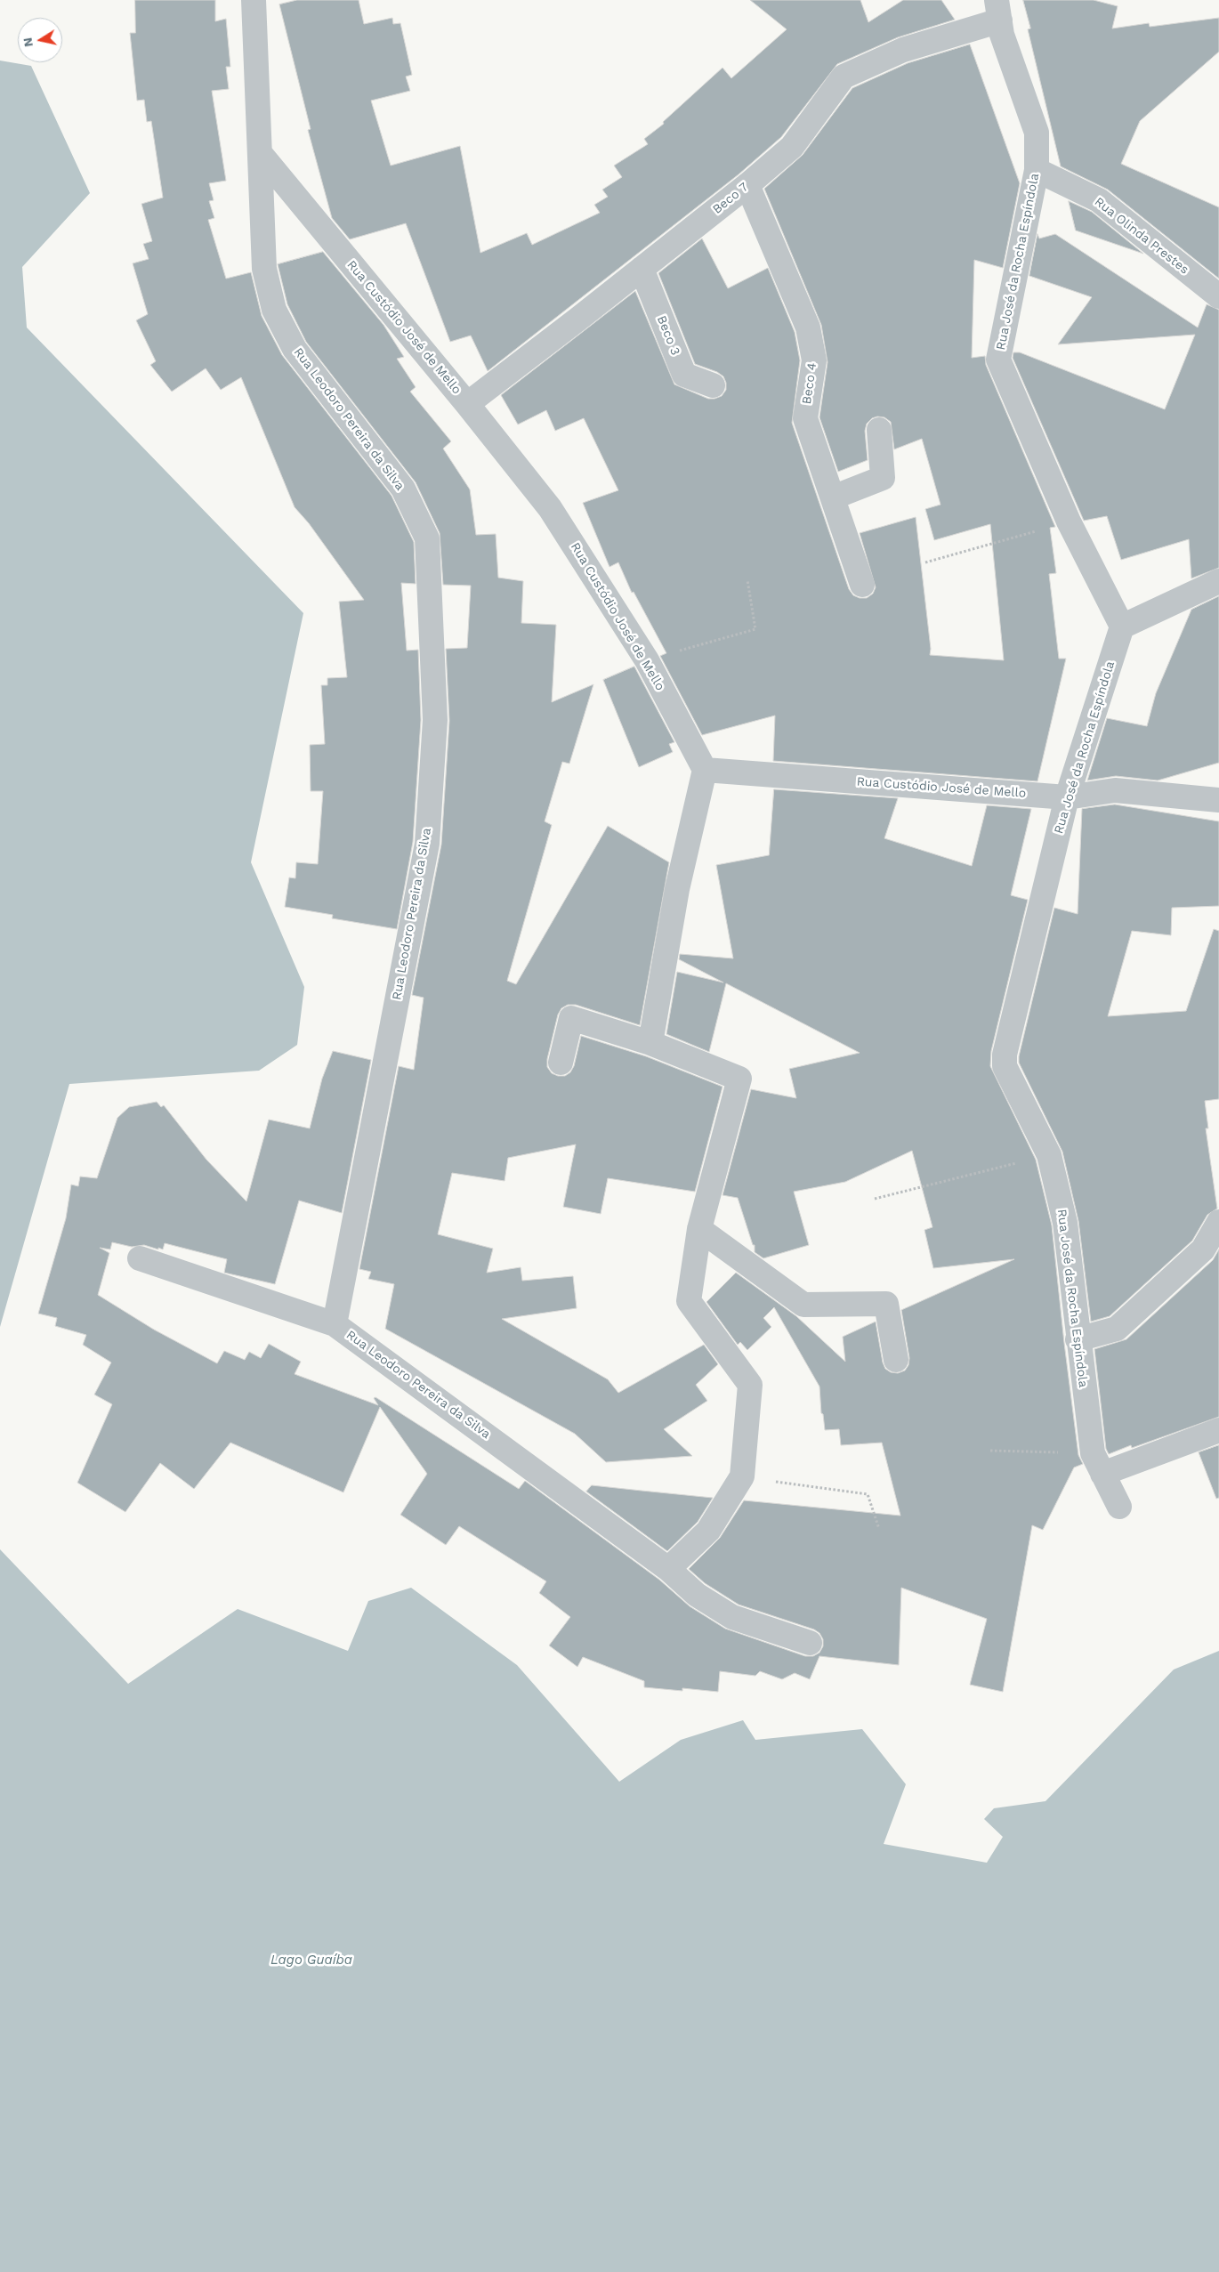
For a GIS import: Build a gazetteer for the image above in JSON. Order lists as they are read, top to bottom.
{
  "streets": {
    "street": [
      "Beco 7",
      "Rua Olinda Prestes",
      "Rua José da Rocha Espíndola",
      "Rua Custódio José de Mello",
      "Beco 3",
      "Beco 4",
      "Rua Leodoro Pereira da Silva"
    ]
  },
  "crossings": [
    ["Beco 7", "Rua José da Rocha Espíndola"],
    ["Beco 7", "Rua Custódio José de Mello"],
    ["Beco 7", "Beco 3"],
    ["Beco 7", "Beco 4"],
    ["Rua Olinda Prestes", "Rua José da Rocha Espíndola"],
    ["Rua José da Rocha Espíndola", "Rua Custódio José de Mello"],
    ["Rua Custódio José de Mello", "Rua Leodoro Pereira da Silva"]
  ],
  "water": ["Lago Guaíba"],
  "north": "left"
}
